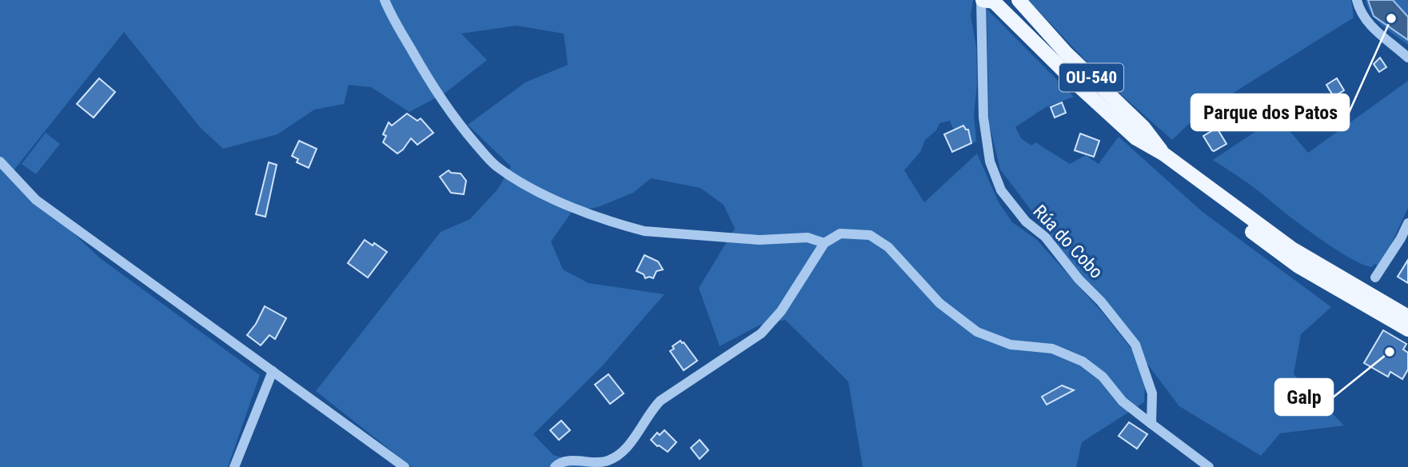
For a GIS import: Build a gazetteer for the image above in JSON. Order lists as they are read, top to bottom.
{
  "streets": {
    "main road": ["OU-540"],
    "street": ["Rúa do Cobo"]
  },
  "places": ["Parque dos Patos", "Galp"]
}
